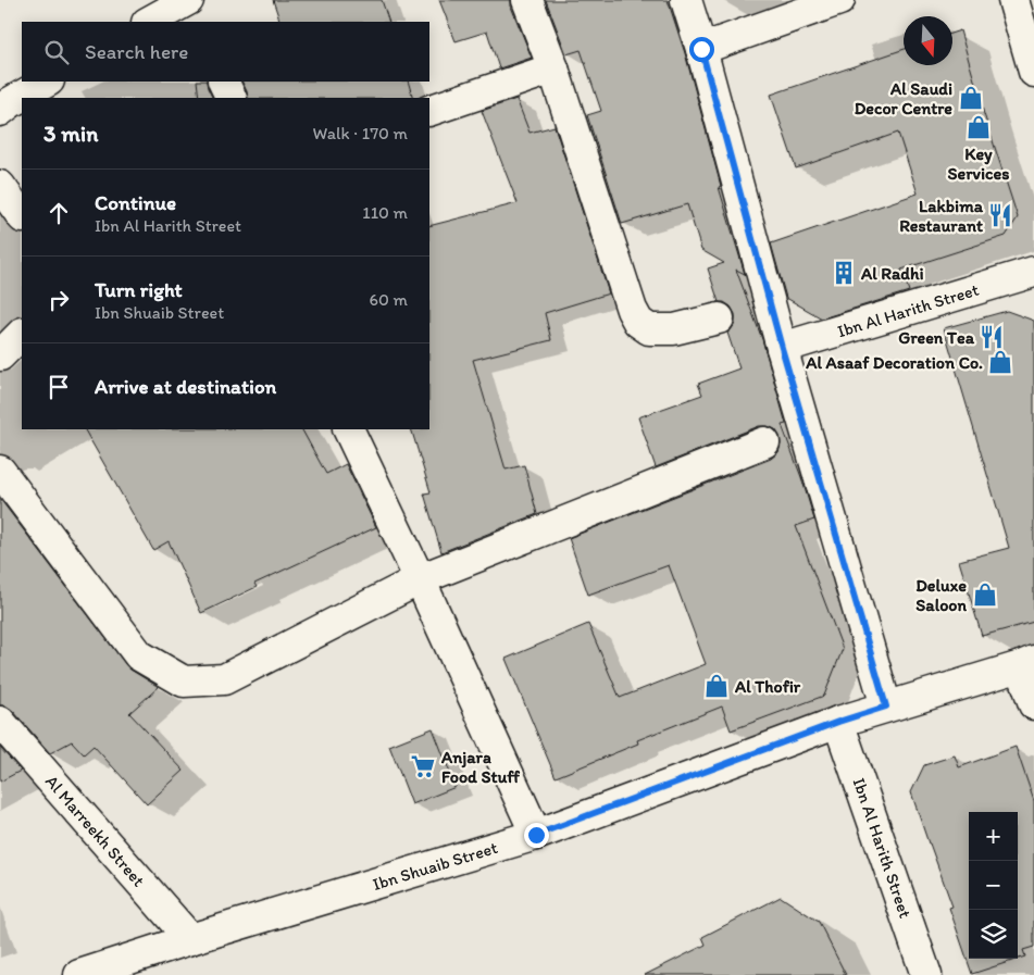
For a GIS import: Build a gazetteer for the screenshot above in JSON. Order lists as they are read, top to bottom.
{
  "streets": {
    "street": ["Ibn Al Harith Street", "Al Marreekh Street", "Ibn Shuaib Street"]
  },
  "crossings": [
    ["Ibn Al Harith Street", "Ibn Shuaib Street"],
    ["Al Marreekh Street", "Ibn Shuaib Street"]
  ],
  "places": {
    "shop": [
      "Al Saudi Decor Centre",
      "Key Services",
      "Al Asaaf Decoration Co.",
      "Deluxe Saloon",
      "Al Thofir"
    ],
    "restaurant": ["Lakbima Restaurant", "Green Tea"],
    "building": ["Al Radhi"],
    "supermarket": ["Anjara Food Stuff"]
  },
  "north": "bottom",
  "page": {
    "search": "Search here",
    "heading": ["3 min", "Walk · 170 m"],
    "list": [
      ["Continue", "Ibn Al Harith Street", "110 m"],
      ["Turn right", "Ibn Shuaib Street", "60 m"],
      "Arrive at destination"
    ],
    "map_buttons": ["+", "−"]
  }
}
